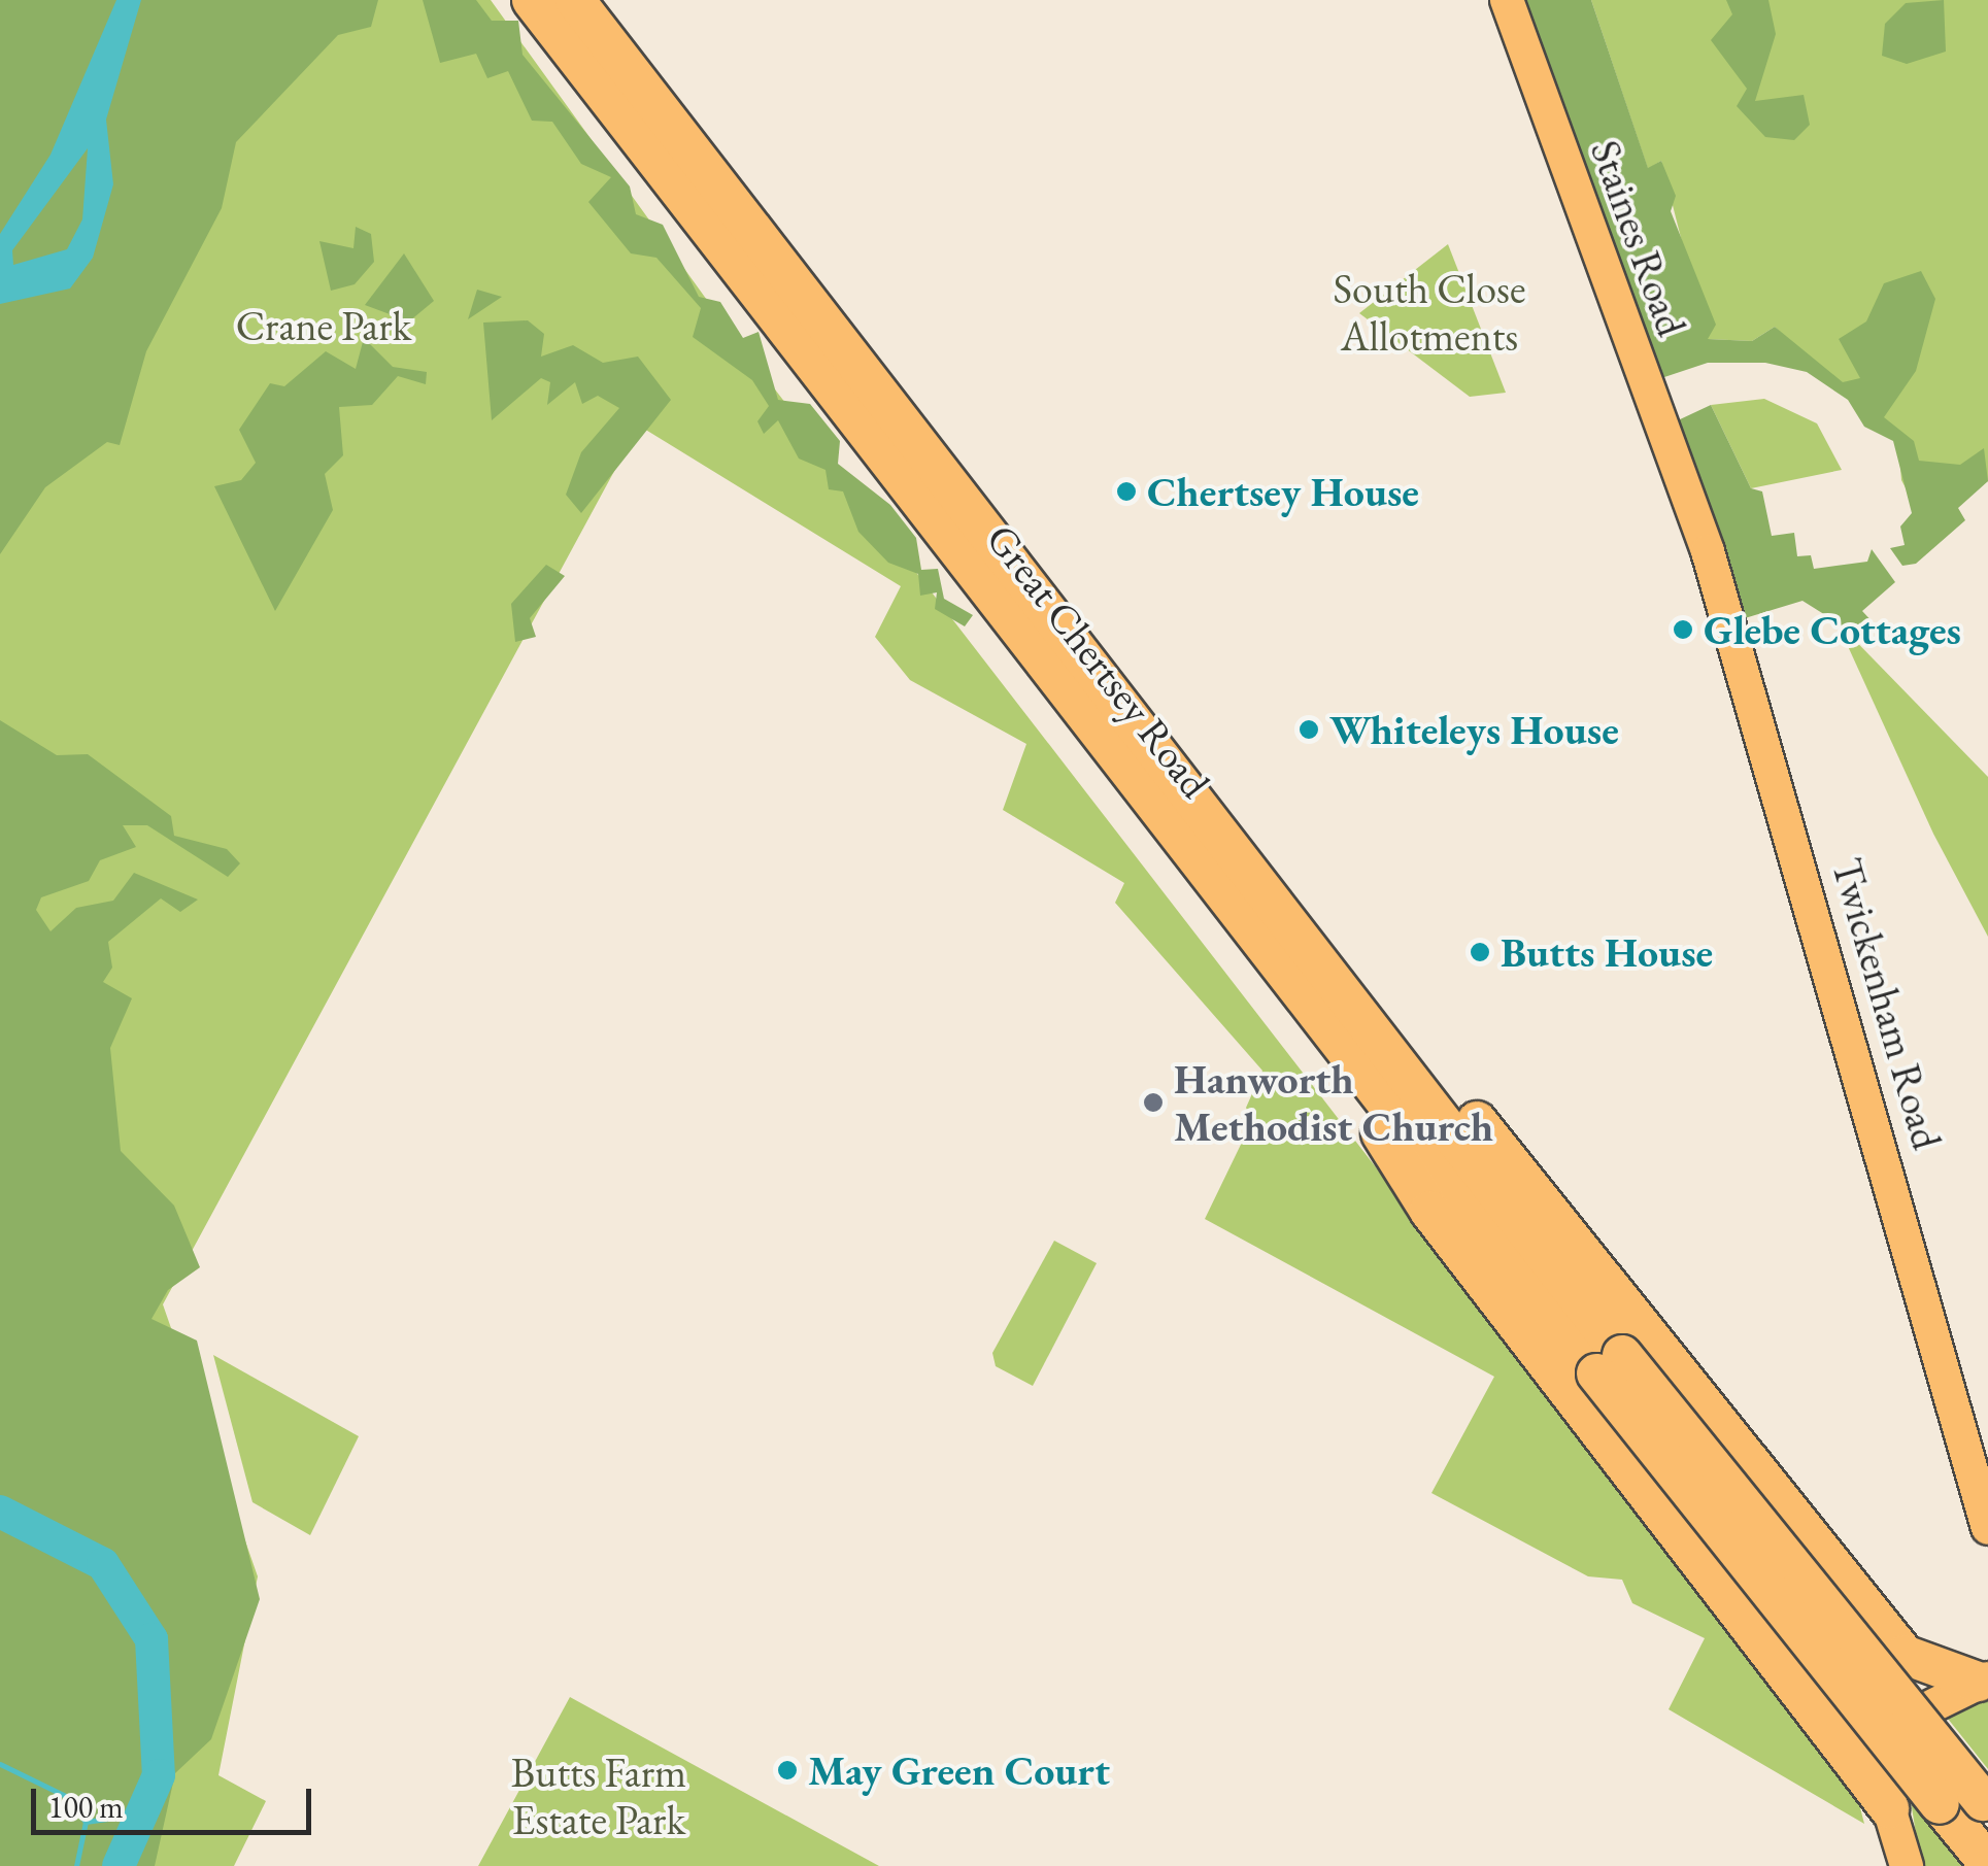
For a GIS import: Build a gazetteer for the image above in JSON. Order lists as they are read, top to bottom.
{
  "streets": {
    "highway": ["Great Chertsey Road"],
    "main road": ["Staines Road", "Twickenham Road"]
  },
  "crossings": [
    ["Staines Road", "Twickenham Road"]
  ],
  "parks": ["South Close Allotments", "Crane Park", "Butts Farm Estate Park"],
  "places": [
    "Chertsey House",
    "Glebe Cottages",
    "Whiteleys House",
    "Butts House",
    "Hanworth Methodist Church",
    "May Green Court"
  ],
  "scale_bar": "100 m"
}
